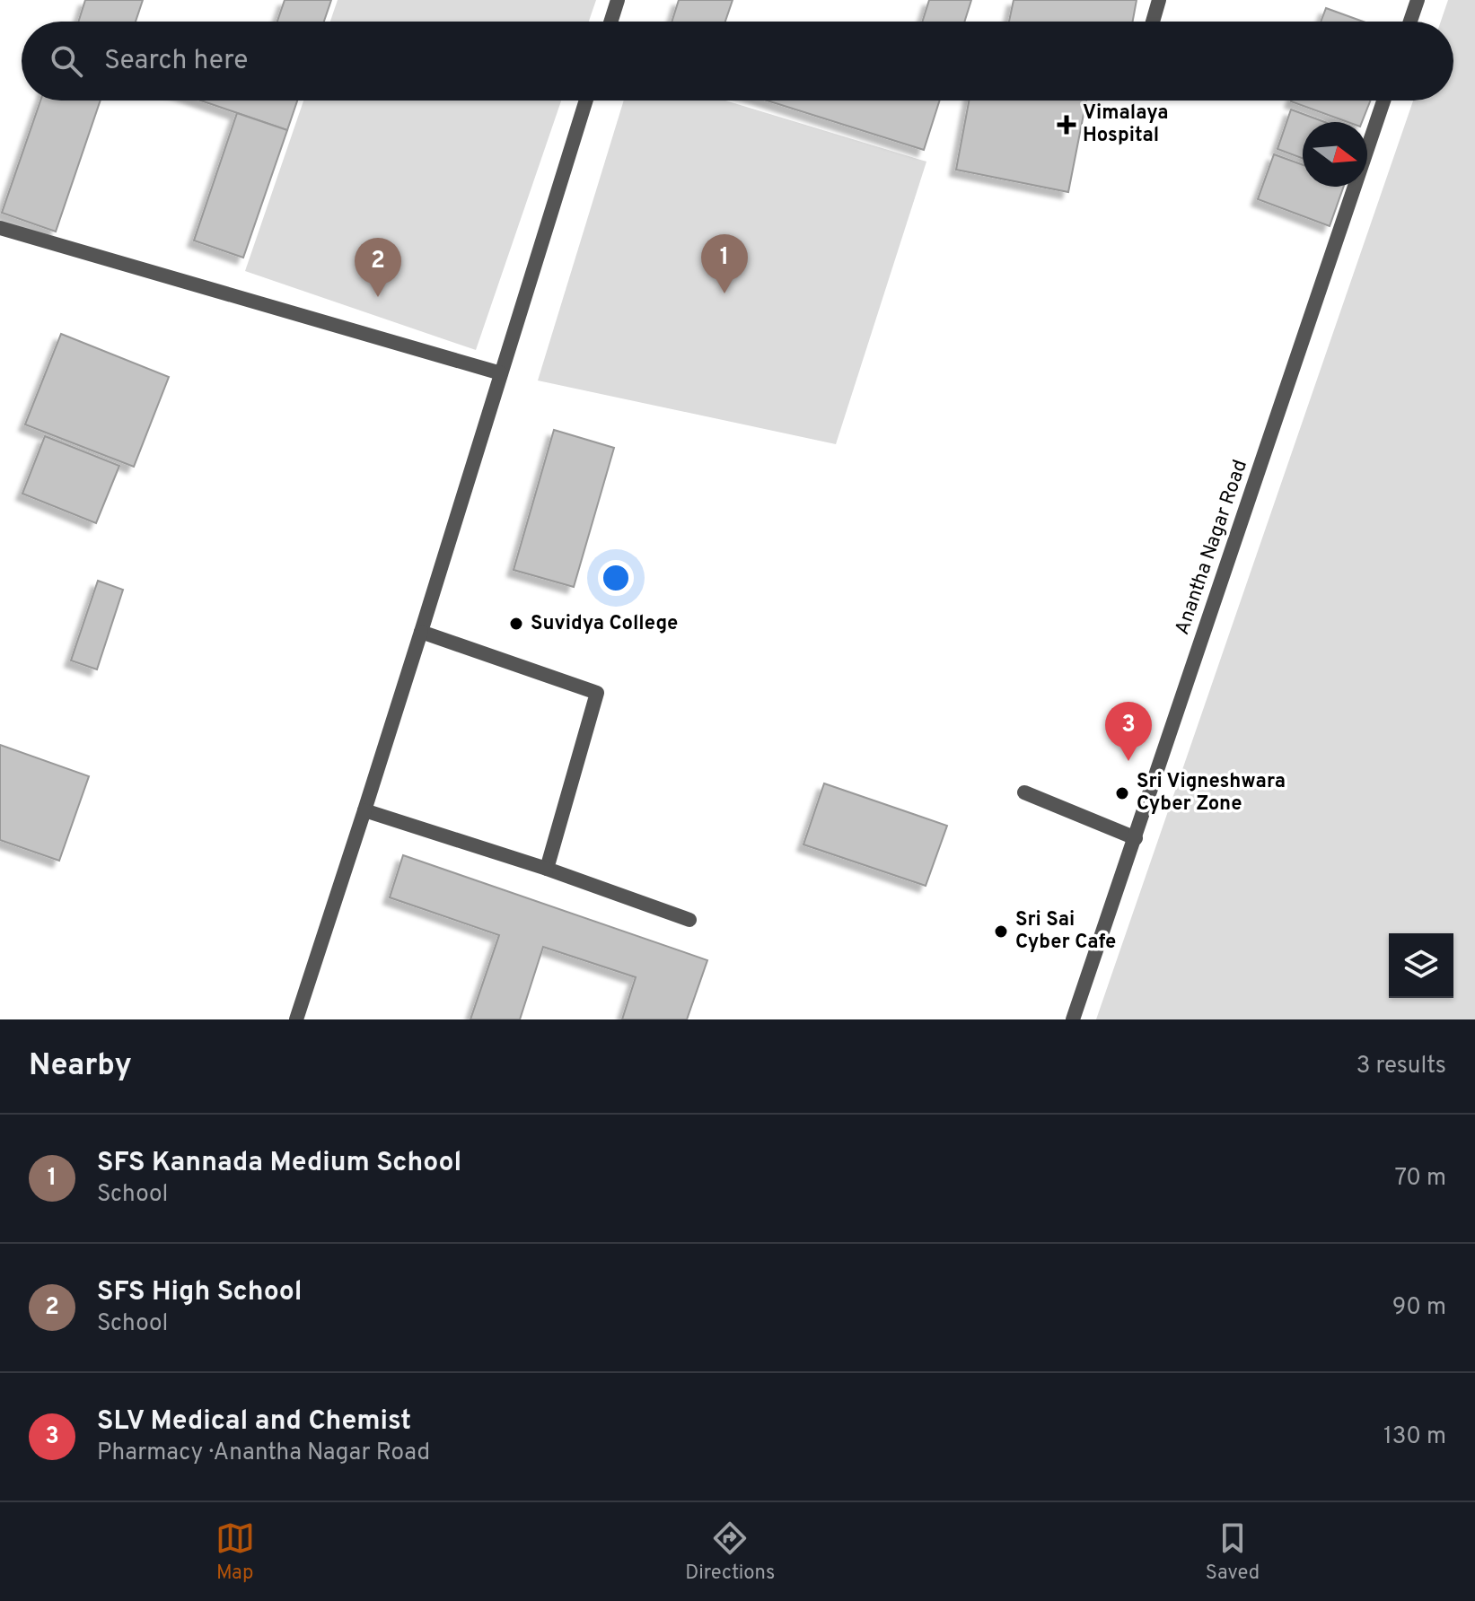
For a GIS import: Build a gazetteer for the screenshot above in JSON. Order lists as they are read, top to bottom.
{
  "streets": {
    "street": ["Anantha Nagar Road"]
  },
  "places": {
    "health": ["Vimalaya Hospital"],
    "other": ["Suvidya College", "Sri Vigneshwara Cyber Zone", "Sri Sai Cyber Cafe"]
  },
  "north": "right",
  "page": {
    "search": "Search here",
    "pins": ["1", "2", "3"],
    "heading": ["Nearby", "3 results"],
    "list": [
      {
        "mark": "1",
        "name": "SFS Kannada Medium School",
        "note": "School",
        "value": "70 m"
      },
      {
        "mark": "2",
        "name": "SFS High School",
        "note": "School",
        "value": "90 m"
      },
      {
        "mark": "3",
        "name": "SLV Medical and Chemist",
        "note": "Pharmacy · Anantha Nagar Road",
        "value": "130 m"
      }
    ],
    "nav": ["Map", "Directions", "Saved"]
  }
}
